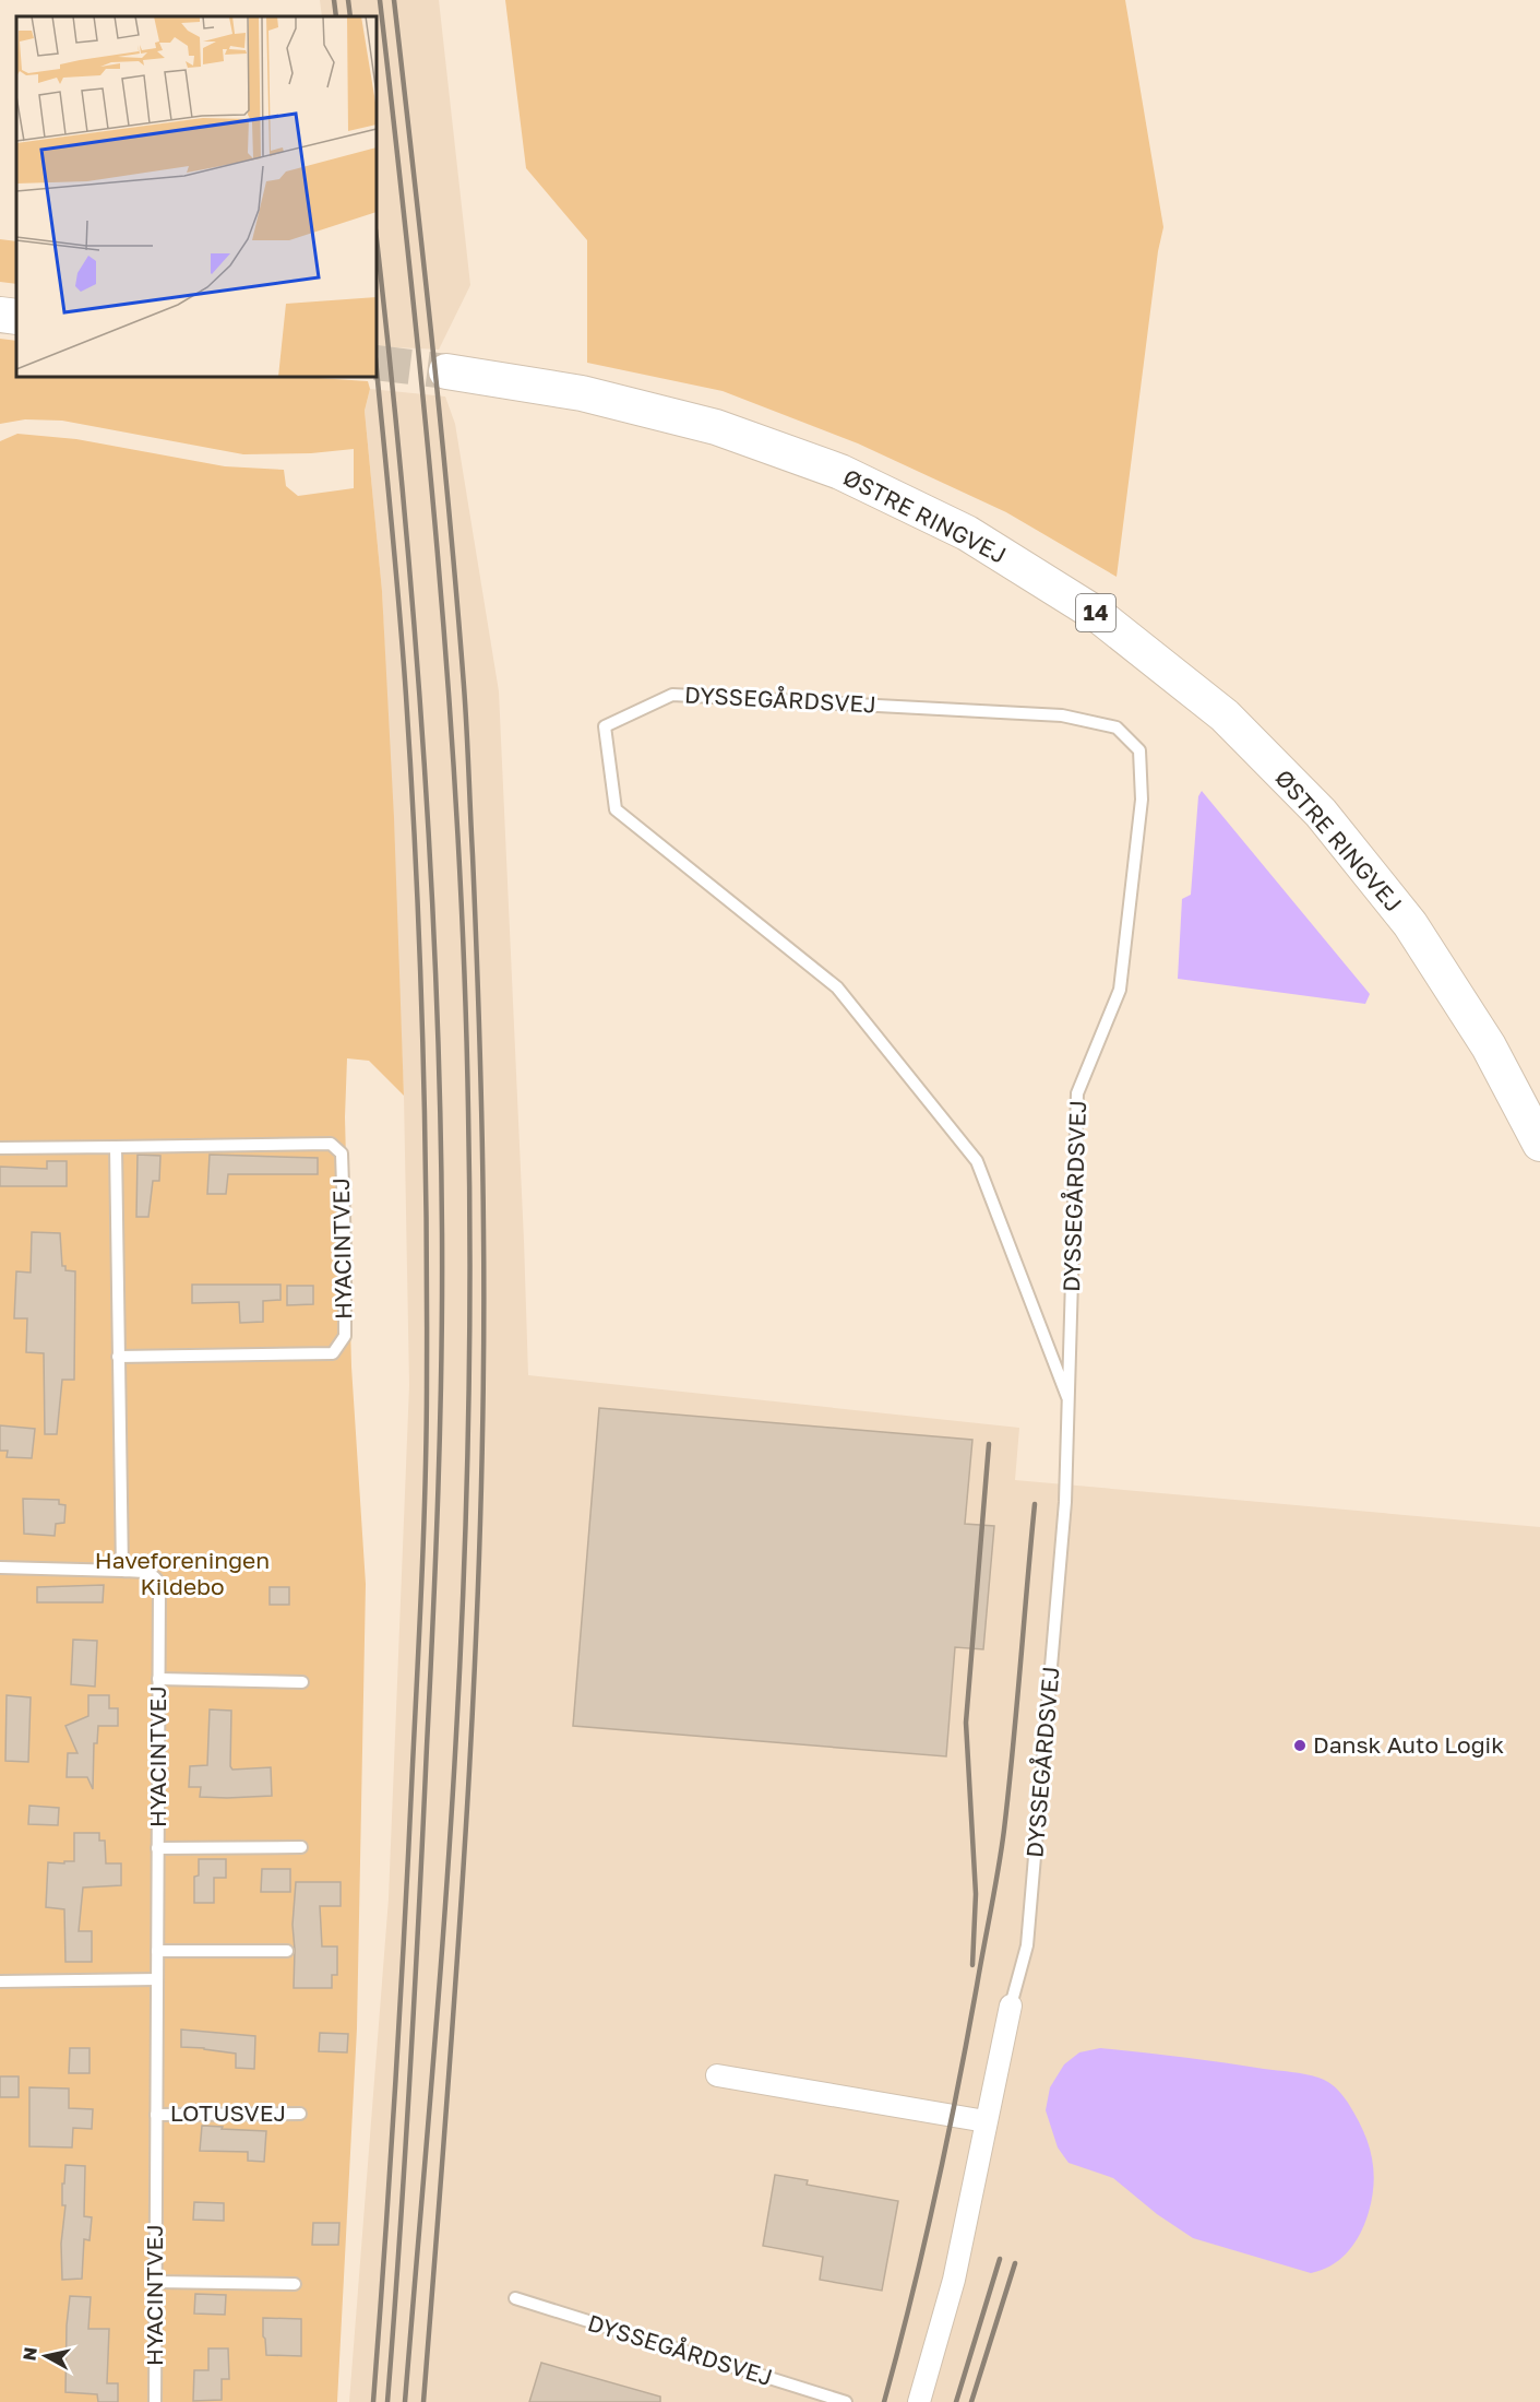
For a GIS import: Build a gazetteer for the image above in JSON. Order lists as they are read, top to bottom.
{
  "streets": {
    "main road": ["ØSTRE RINGVEJ", "14"],
    "street": ["DYSSEGÅRDSVEJ"],
    "lane": ["HYACINTVEJ", "LOTUSVEJ"]
  },
  "crossings": [
    ["HYACINTVEJ", "LOTUSVEJ"]
  ],
  "parks": ["Haveforeningen Kildebo"],
  "places": ["Dansk Auto Logik"],
  "north": "left"
}
